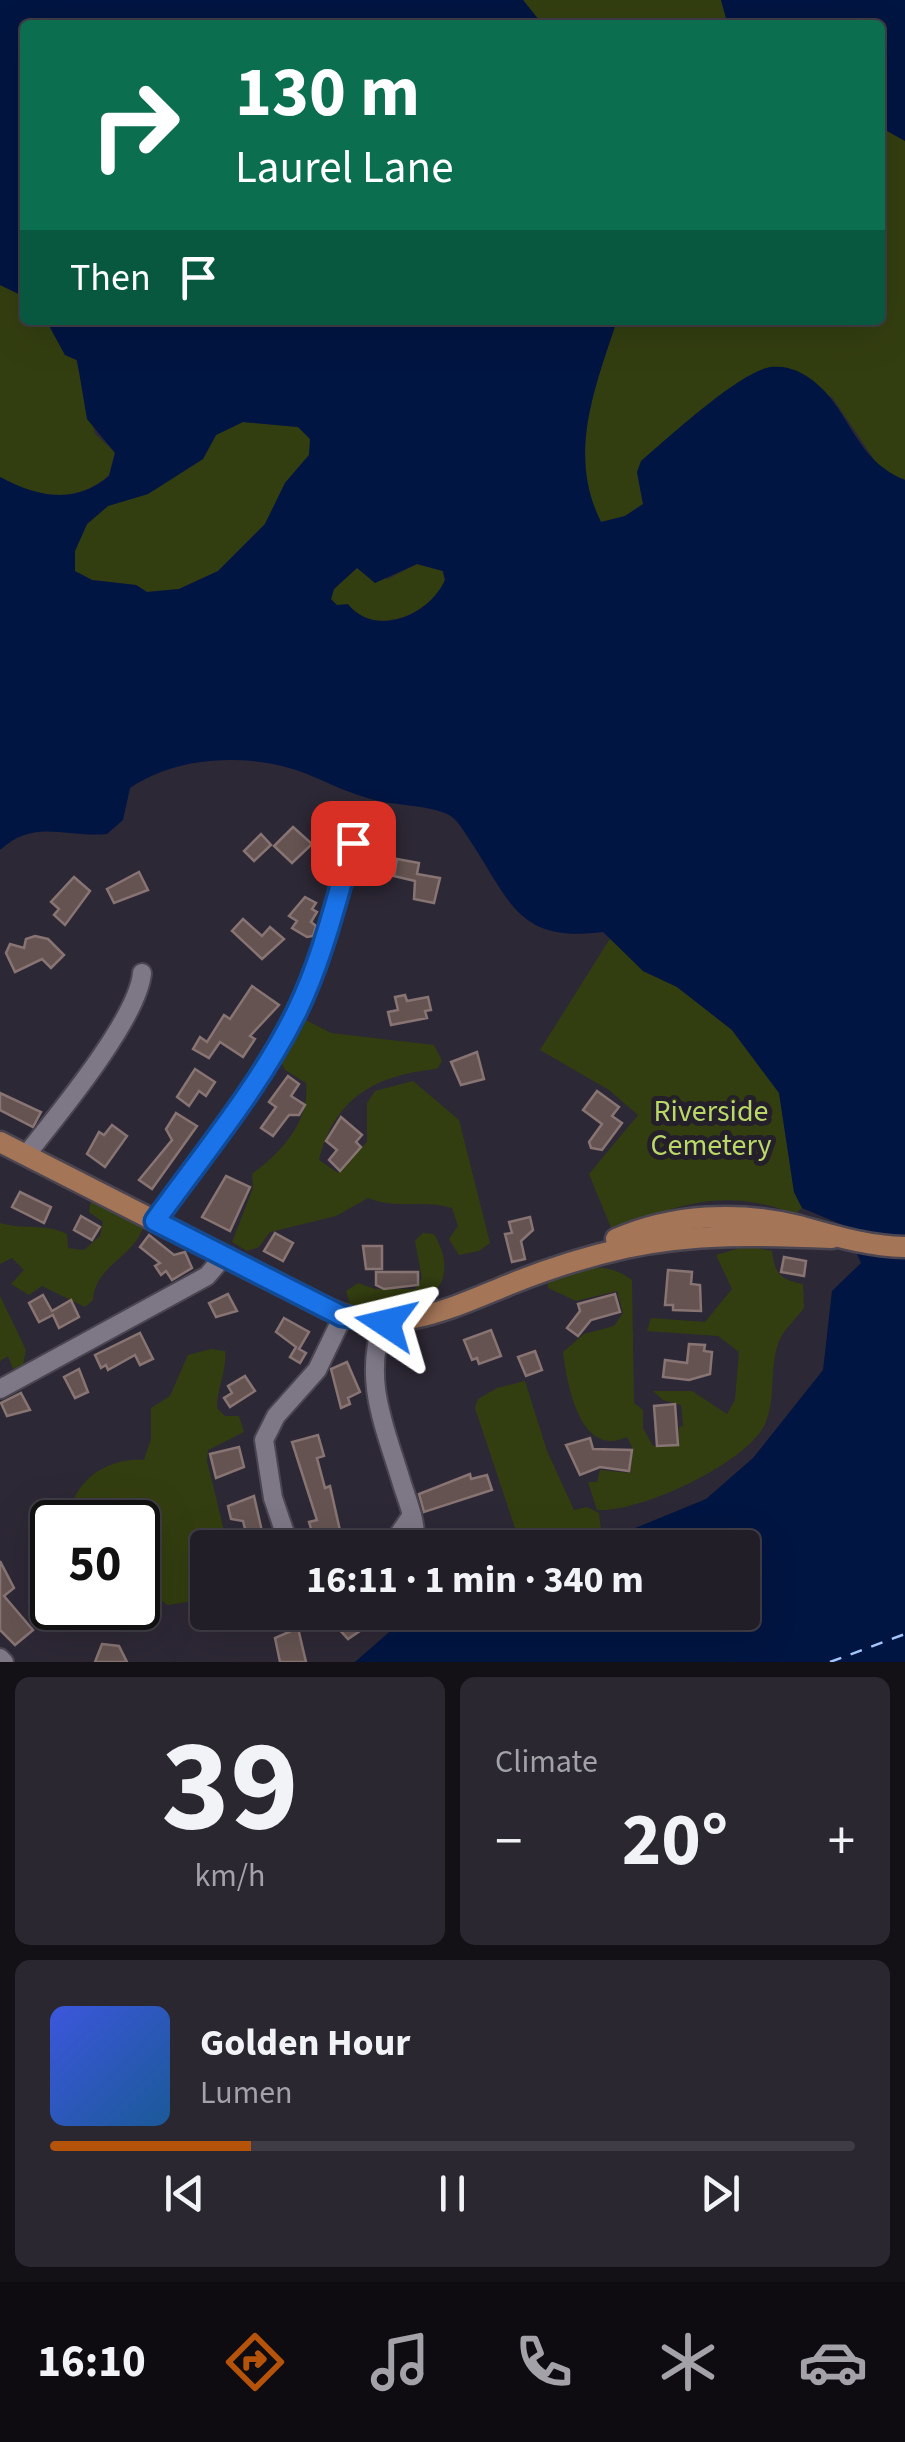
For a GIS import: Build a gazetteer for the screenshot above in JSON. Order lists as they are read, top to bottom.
{
  "parks": ["Riverside Cemetery"],
  "page": {
    "turn": ["130 m", "Laurel Lane"],
    "then": "Then",
    "limit": "50",
    "trip": "16:11 · 1 min · 340 m",
    "tile": [
      ["39", "km/h"],
      "Climate"
    ],
    "heat": ["−", "20°", "+"],
    "song": ["Golden Hour", "Lumen"],
    "tabs": "16:10"
  }
}
